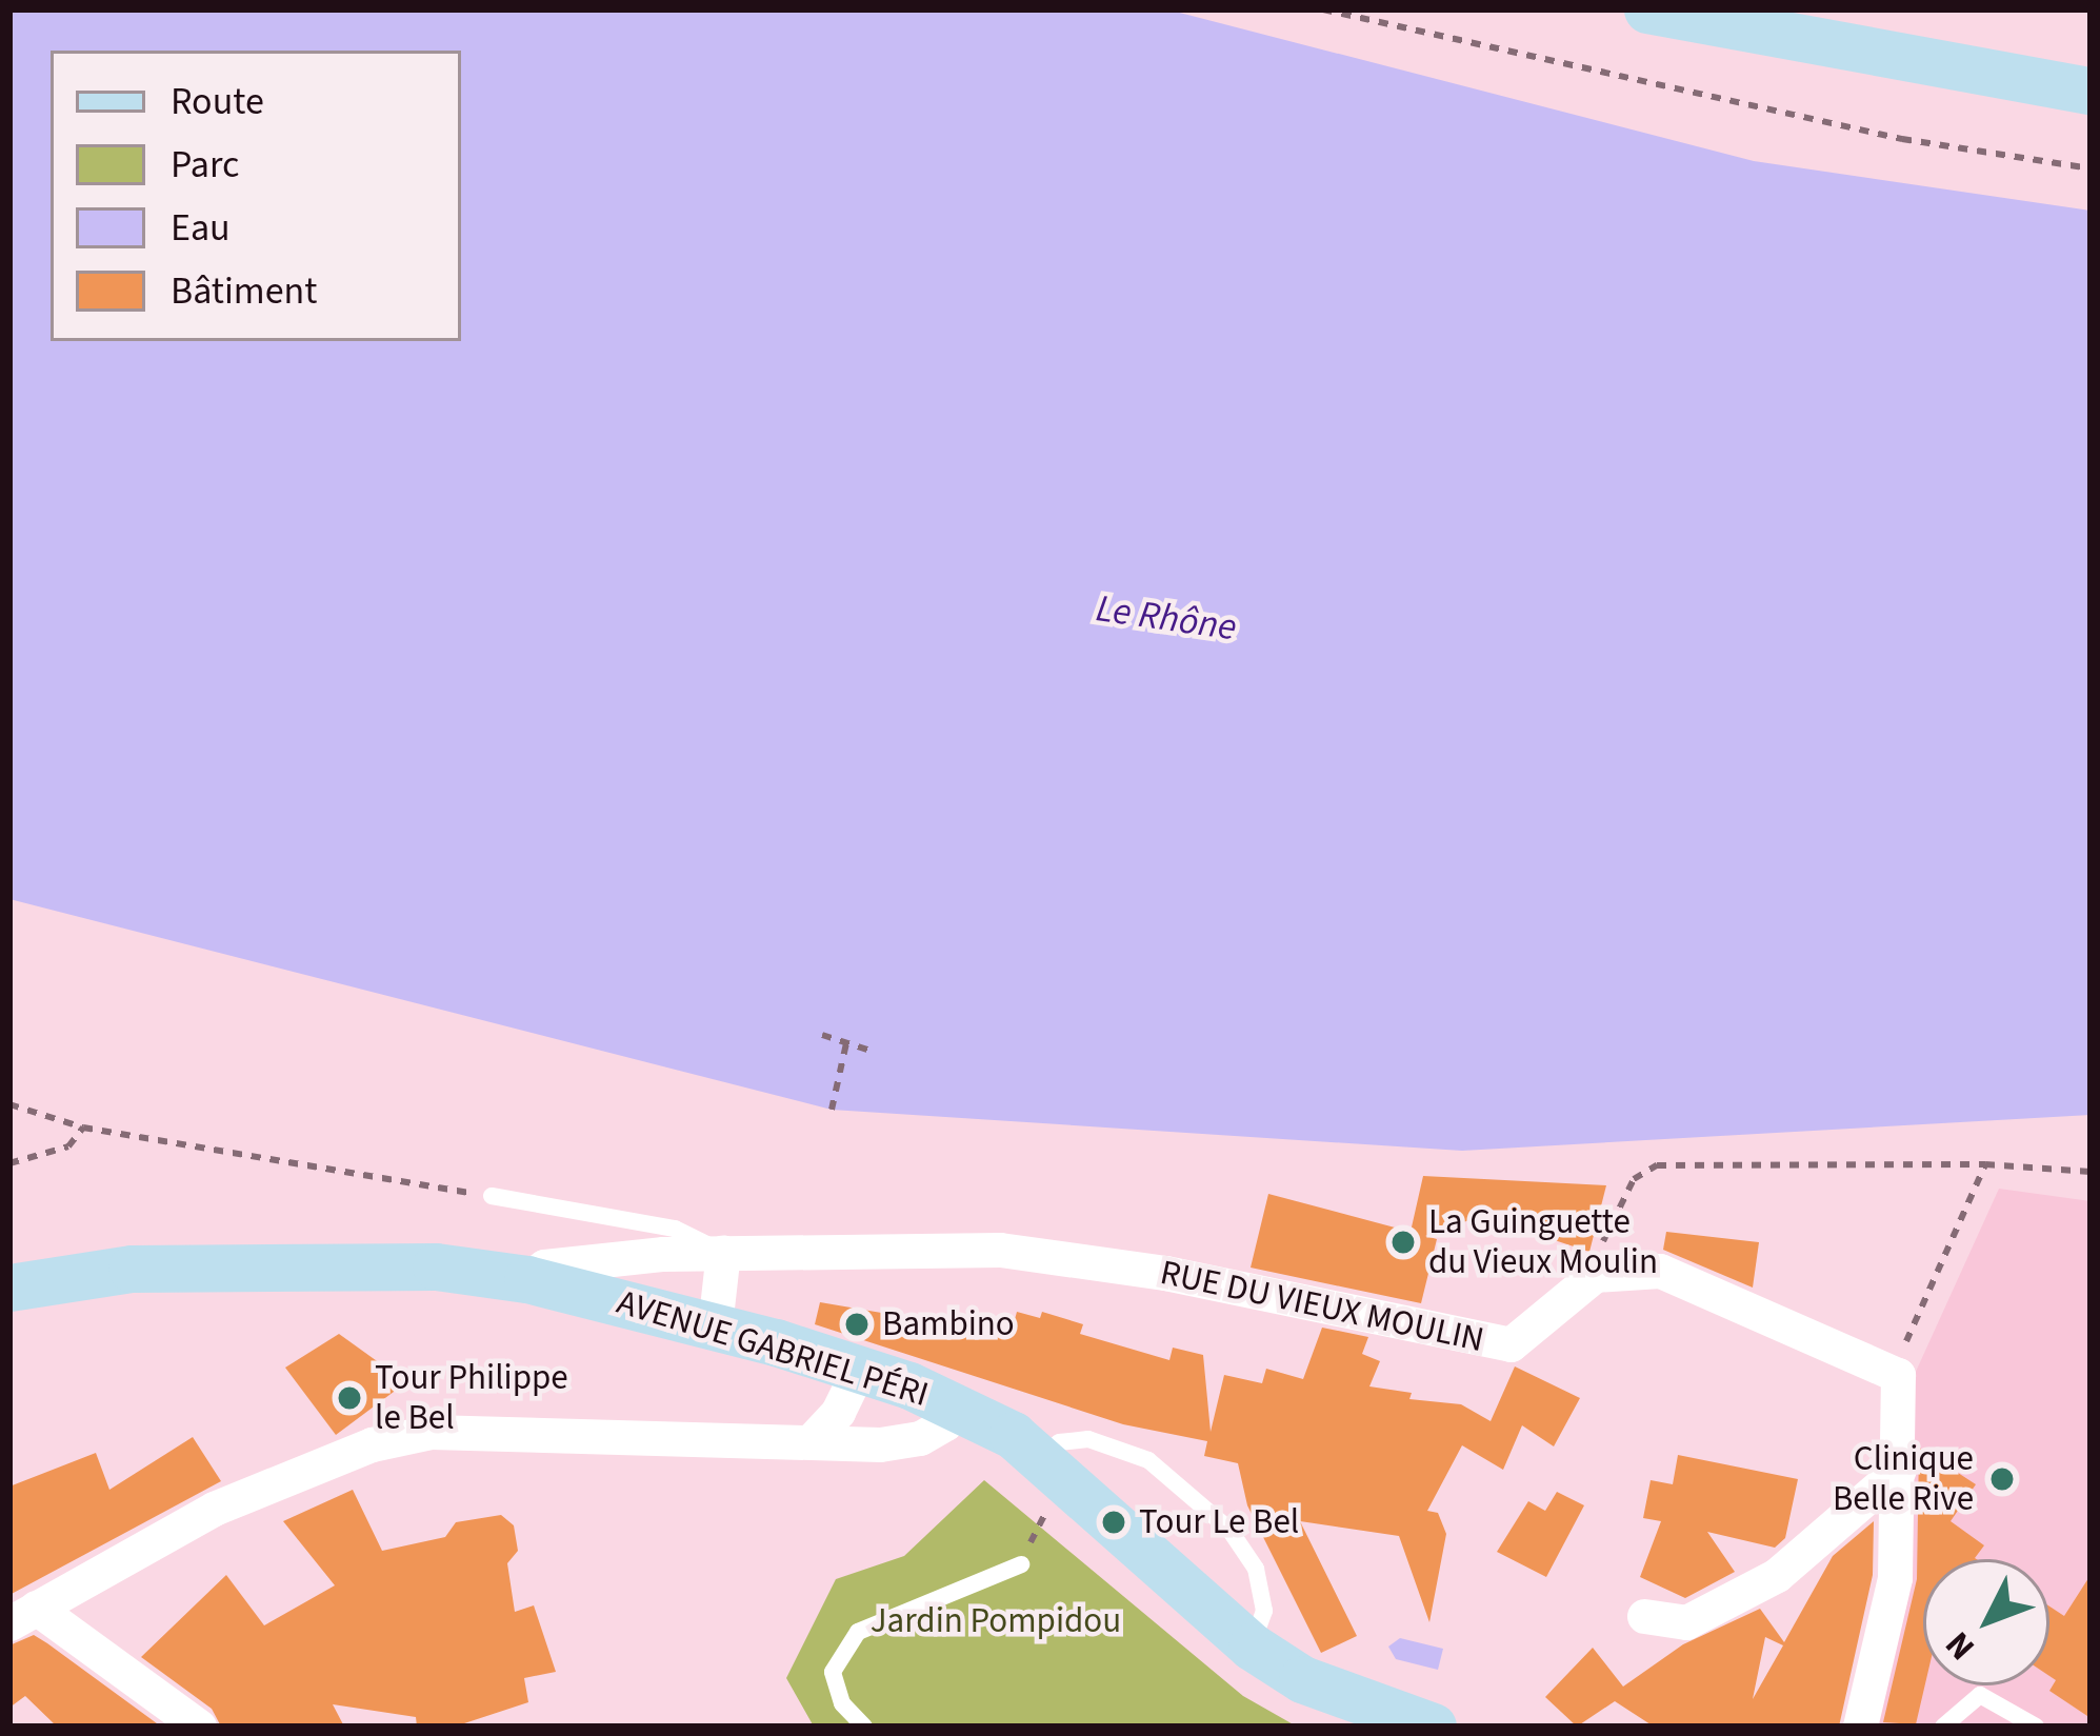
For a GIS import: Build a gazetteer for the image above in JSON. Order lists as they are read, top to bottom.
{
  "streets": {
    "main road": ["AVENUE GABRIEL PÉRI"],
    "street": ["RUE DU VIEUX MOULIN"]
  },
  "crossings": [
    ["RUE DU VIEUX MOULIN", "AVENUE GABRIEL PÉRI"]
  ],
  "water": ["Le Rhône"],
  "parks": ["Jardin Pompidou"],
  "places": [
    "La Guinguette du Vieux Moulin",
    "Bambino",
    "Tour Philippe le Bel",
    "Clinique Belle Rive",
    "Tour Le Bel"
  ],
  "legend": [
    "Route",
    "Parc",
    "Eau",
    "Bâtiment"
  ],
  "north": "bottom left"
}
